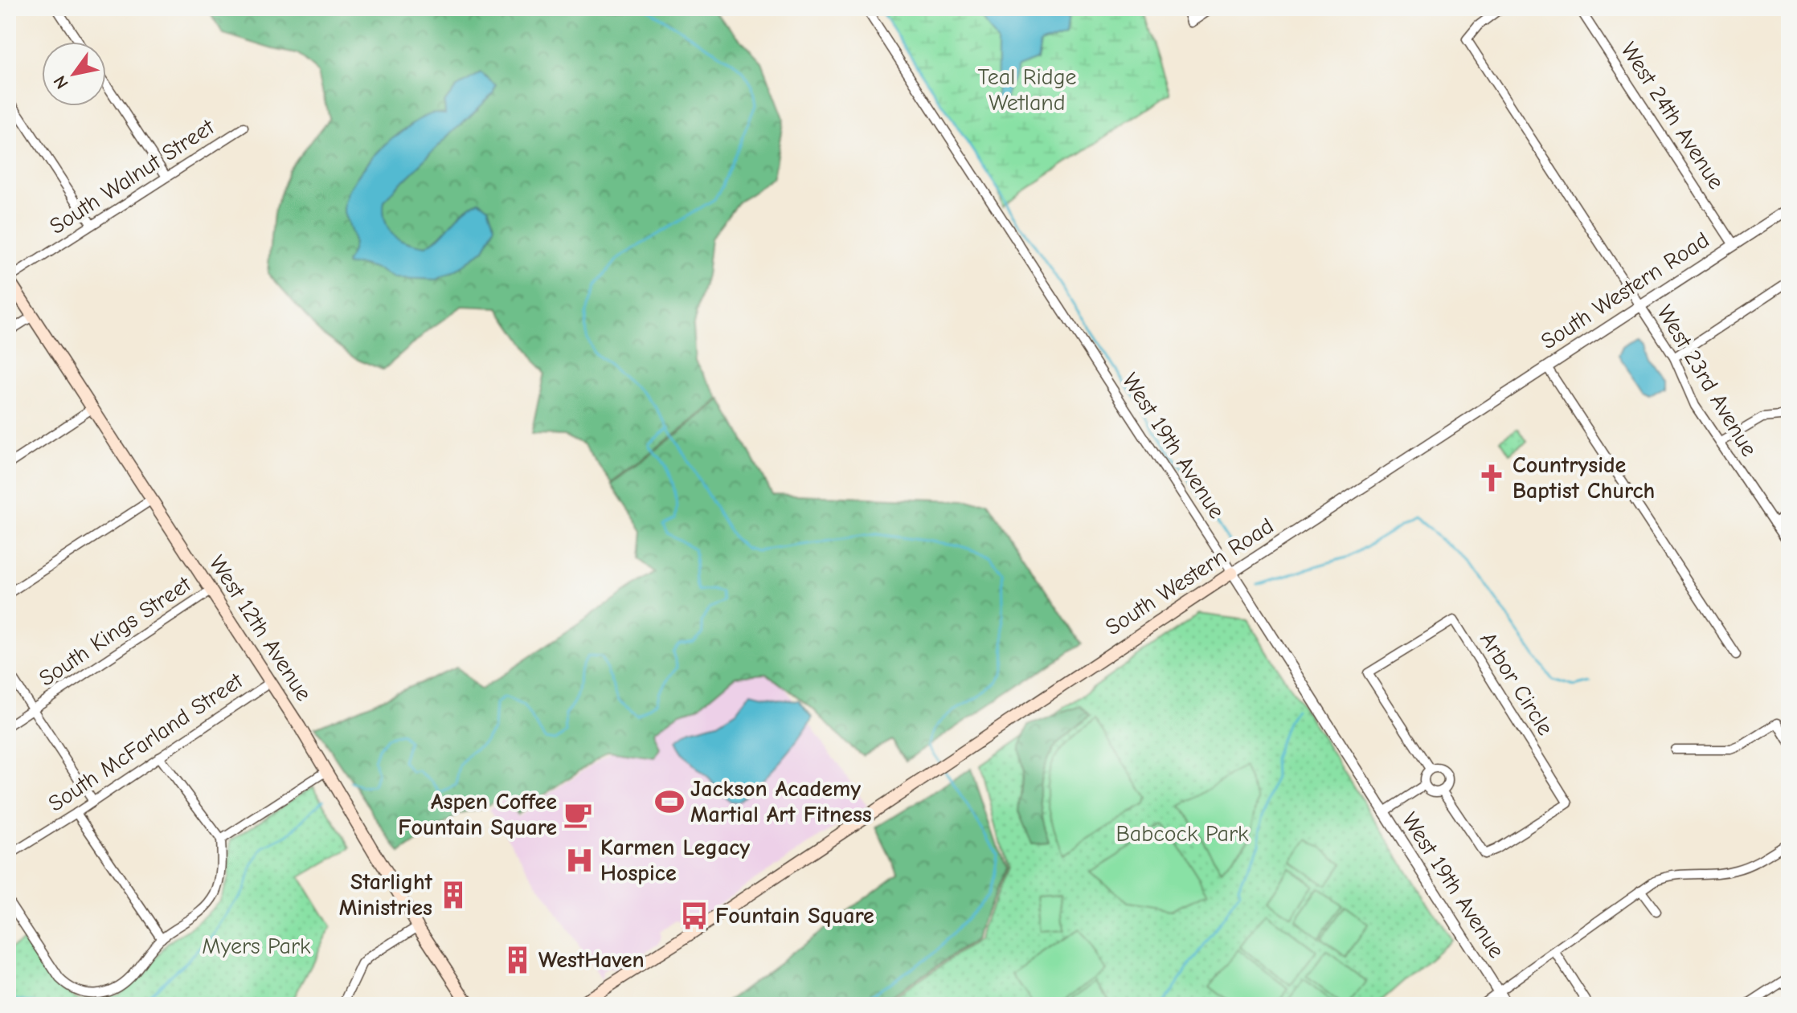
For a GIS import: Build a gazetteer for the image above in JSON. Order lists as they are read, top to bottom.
{
  "streets": {
    "main road": ["South Western Road", "West 12th Avenue"],
    "street": [
      "West 24th Avenue",
      "South Walnut Street",
      "West 23rd Avenue",
      "West 19th Avenue",
      "South Kings Street",
      "Arbor Circle",
      "South McFarland Street"
    ]
  },
  "crossings": [
    ["West 24th Avenue", "South Western Road"],
    ["South Walnut Street", "West 12th Avenue"],
    ["South Western Road", "West 23rd Avenue"],
    ["South Western Road", "West 19th Avenue"],
    ["West 12th Avenue", "South Kings Street"],
    ["West 12th Avenue", "South McFarland Street"]
  ],
  "parks": ["Teal Ridge Wetland", "Babcock Park", "Myers Park"],
  "places": {
    "church": ["Countryside Baptist Church"],
    "sports": ["Jackson Academy Martial Art Fitness"],
    "cafe": ["Aspen Coffee Fountain Square"],
    "hospital": ["Karmen Legacy Hospice"],
    "building": ["Starlight Ministries", "WestHaven"],
    "bus stop": ["Fountain Square"]
  },
  "north": "bottom left"
}
